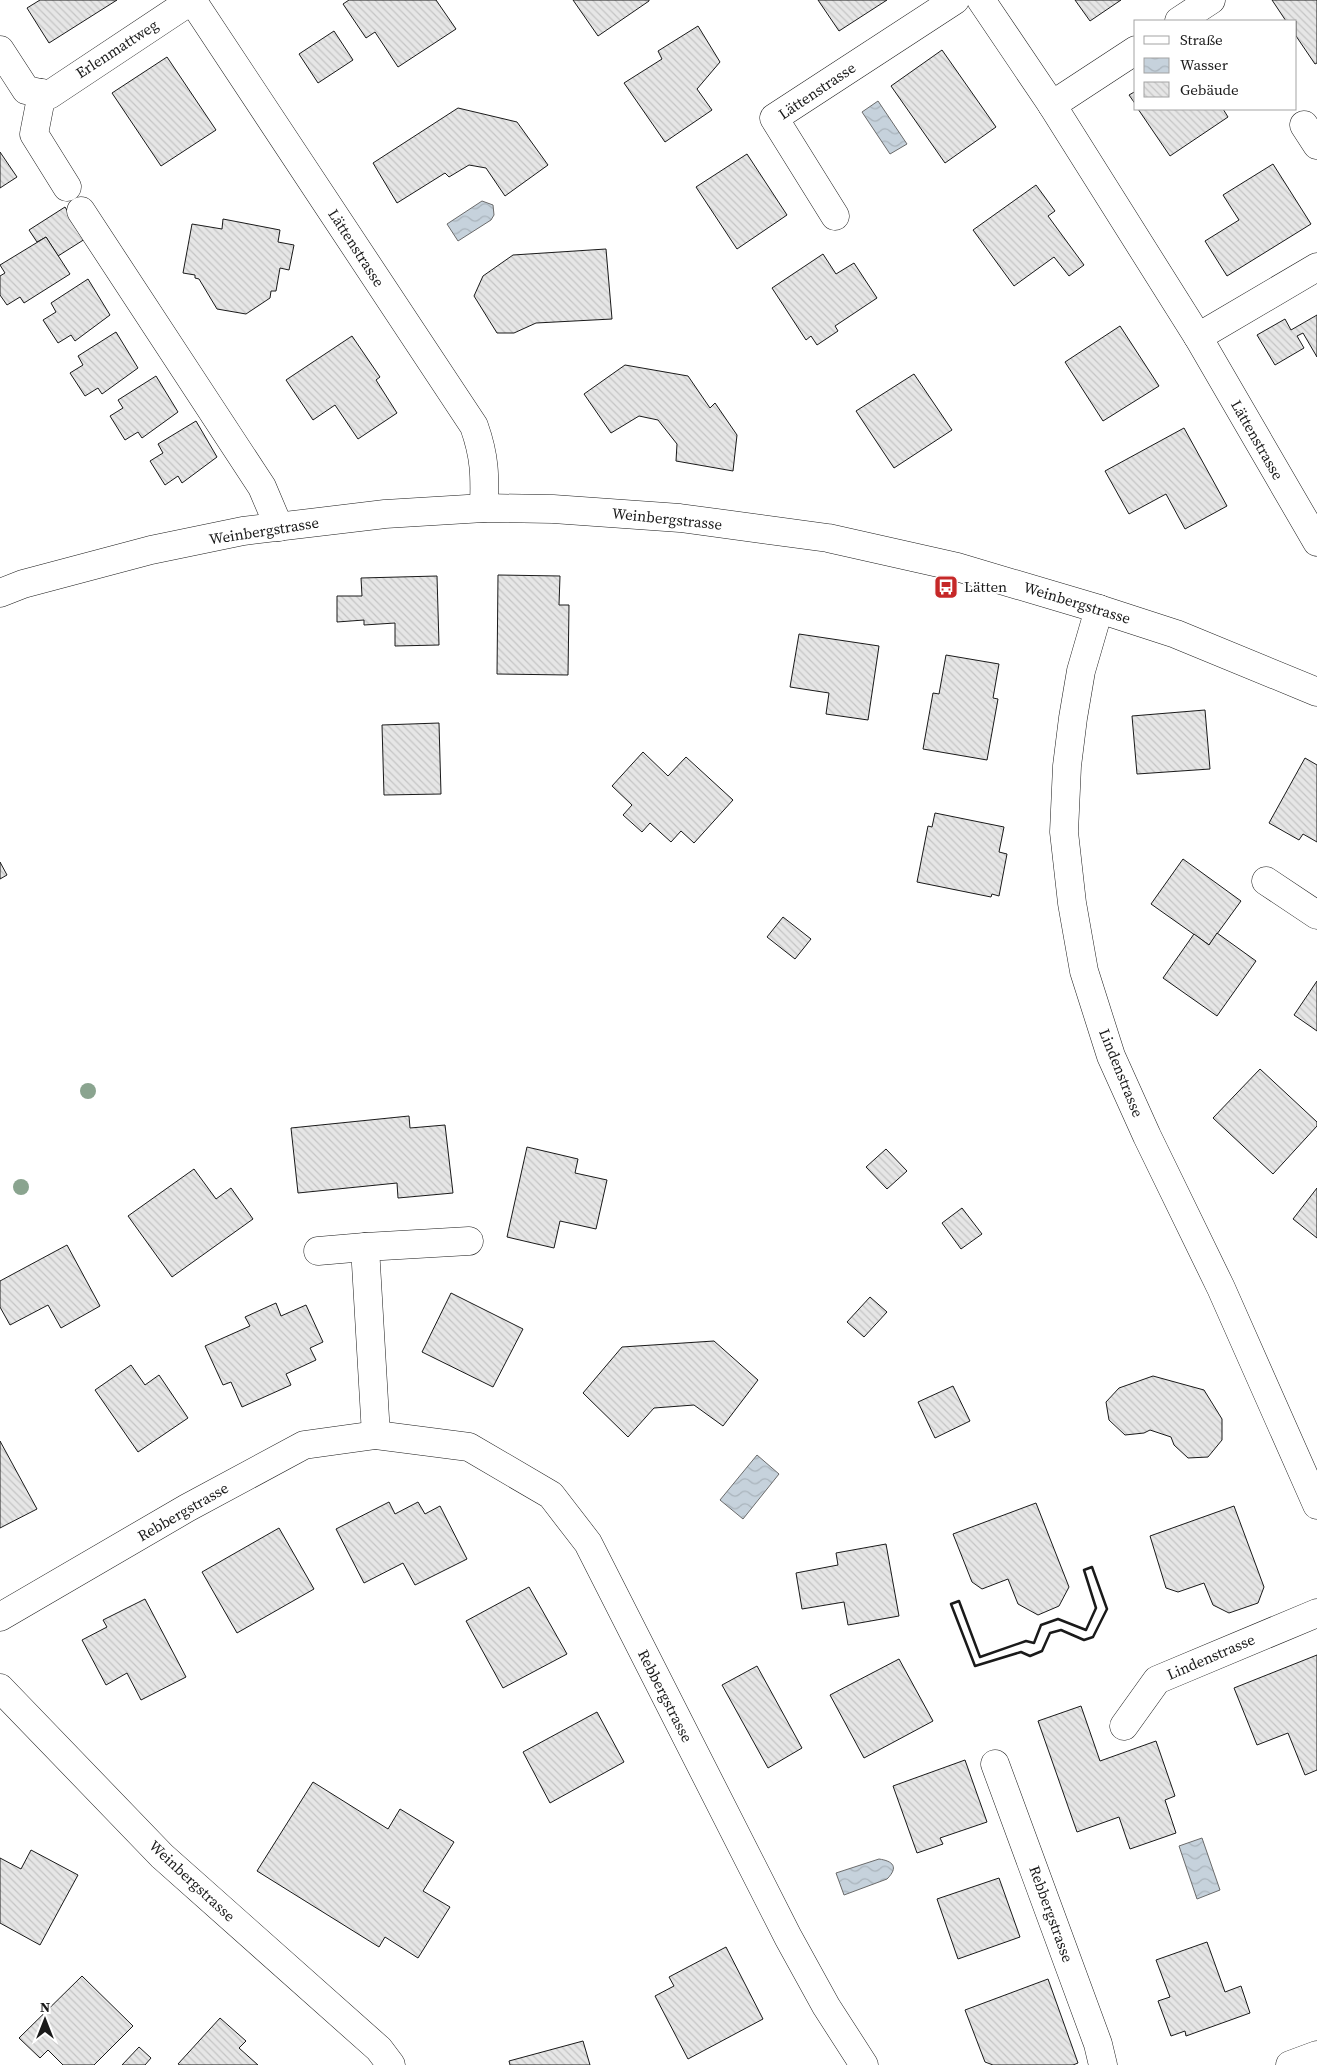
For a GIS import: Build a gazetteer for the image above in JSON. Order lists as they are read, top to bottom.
{
  "streets": {
    "street": [
      "Erlenmattweg",
      "Lättenstrasse",
      "Weinbergstrasse",
      "Lindenstrasse",
      "Rebbergstrasse"
    ]
  },
  "crossings": [
    ["Erlenmattweg", "Lättenstrasse"],
    ["Lättenstrasse", "Weinbergstrasse"],
    ["Weinbergstrasse", "Lindenstrasse"]
  ],
  "places": {
    "bus stop": ["Lätten"]
  },
  "legend": ["Straße", "Wasser", "Gebäude"],
  "north": "top"
}
